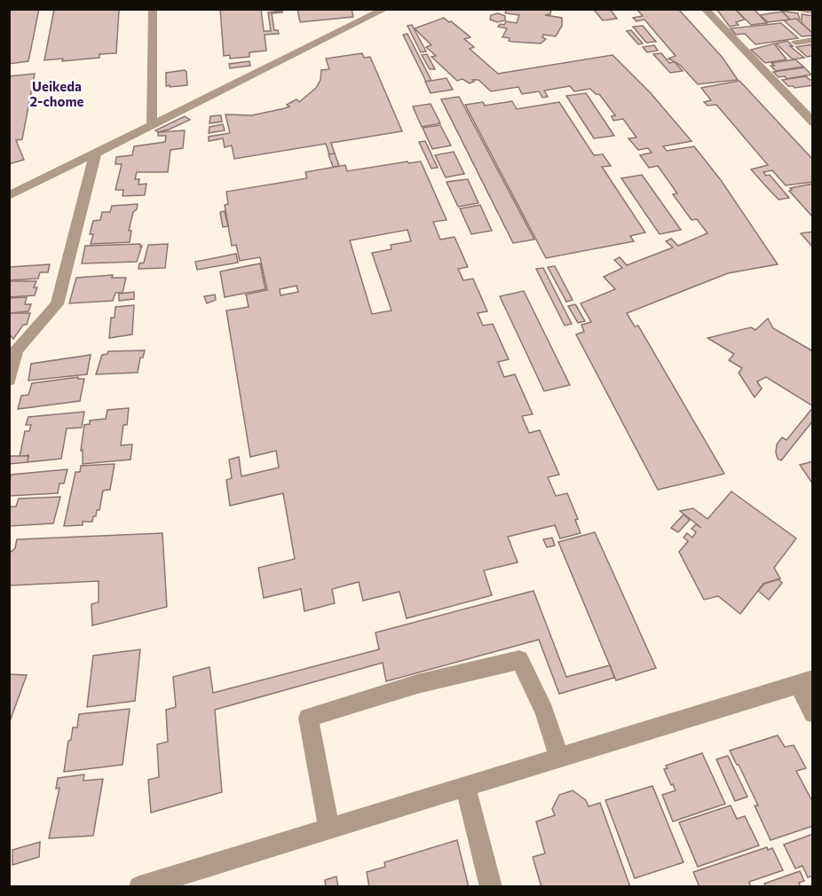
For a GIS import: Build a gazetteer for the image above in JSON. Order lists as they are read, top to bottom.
{
  "districts": ["Ueikeda 2-chome"]
}
